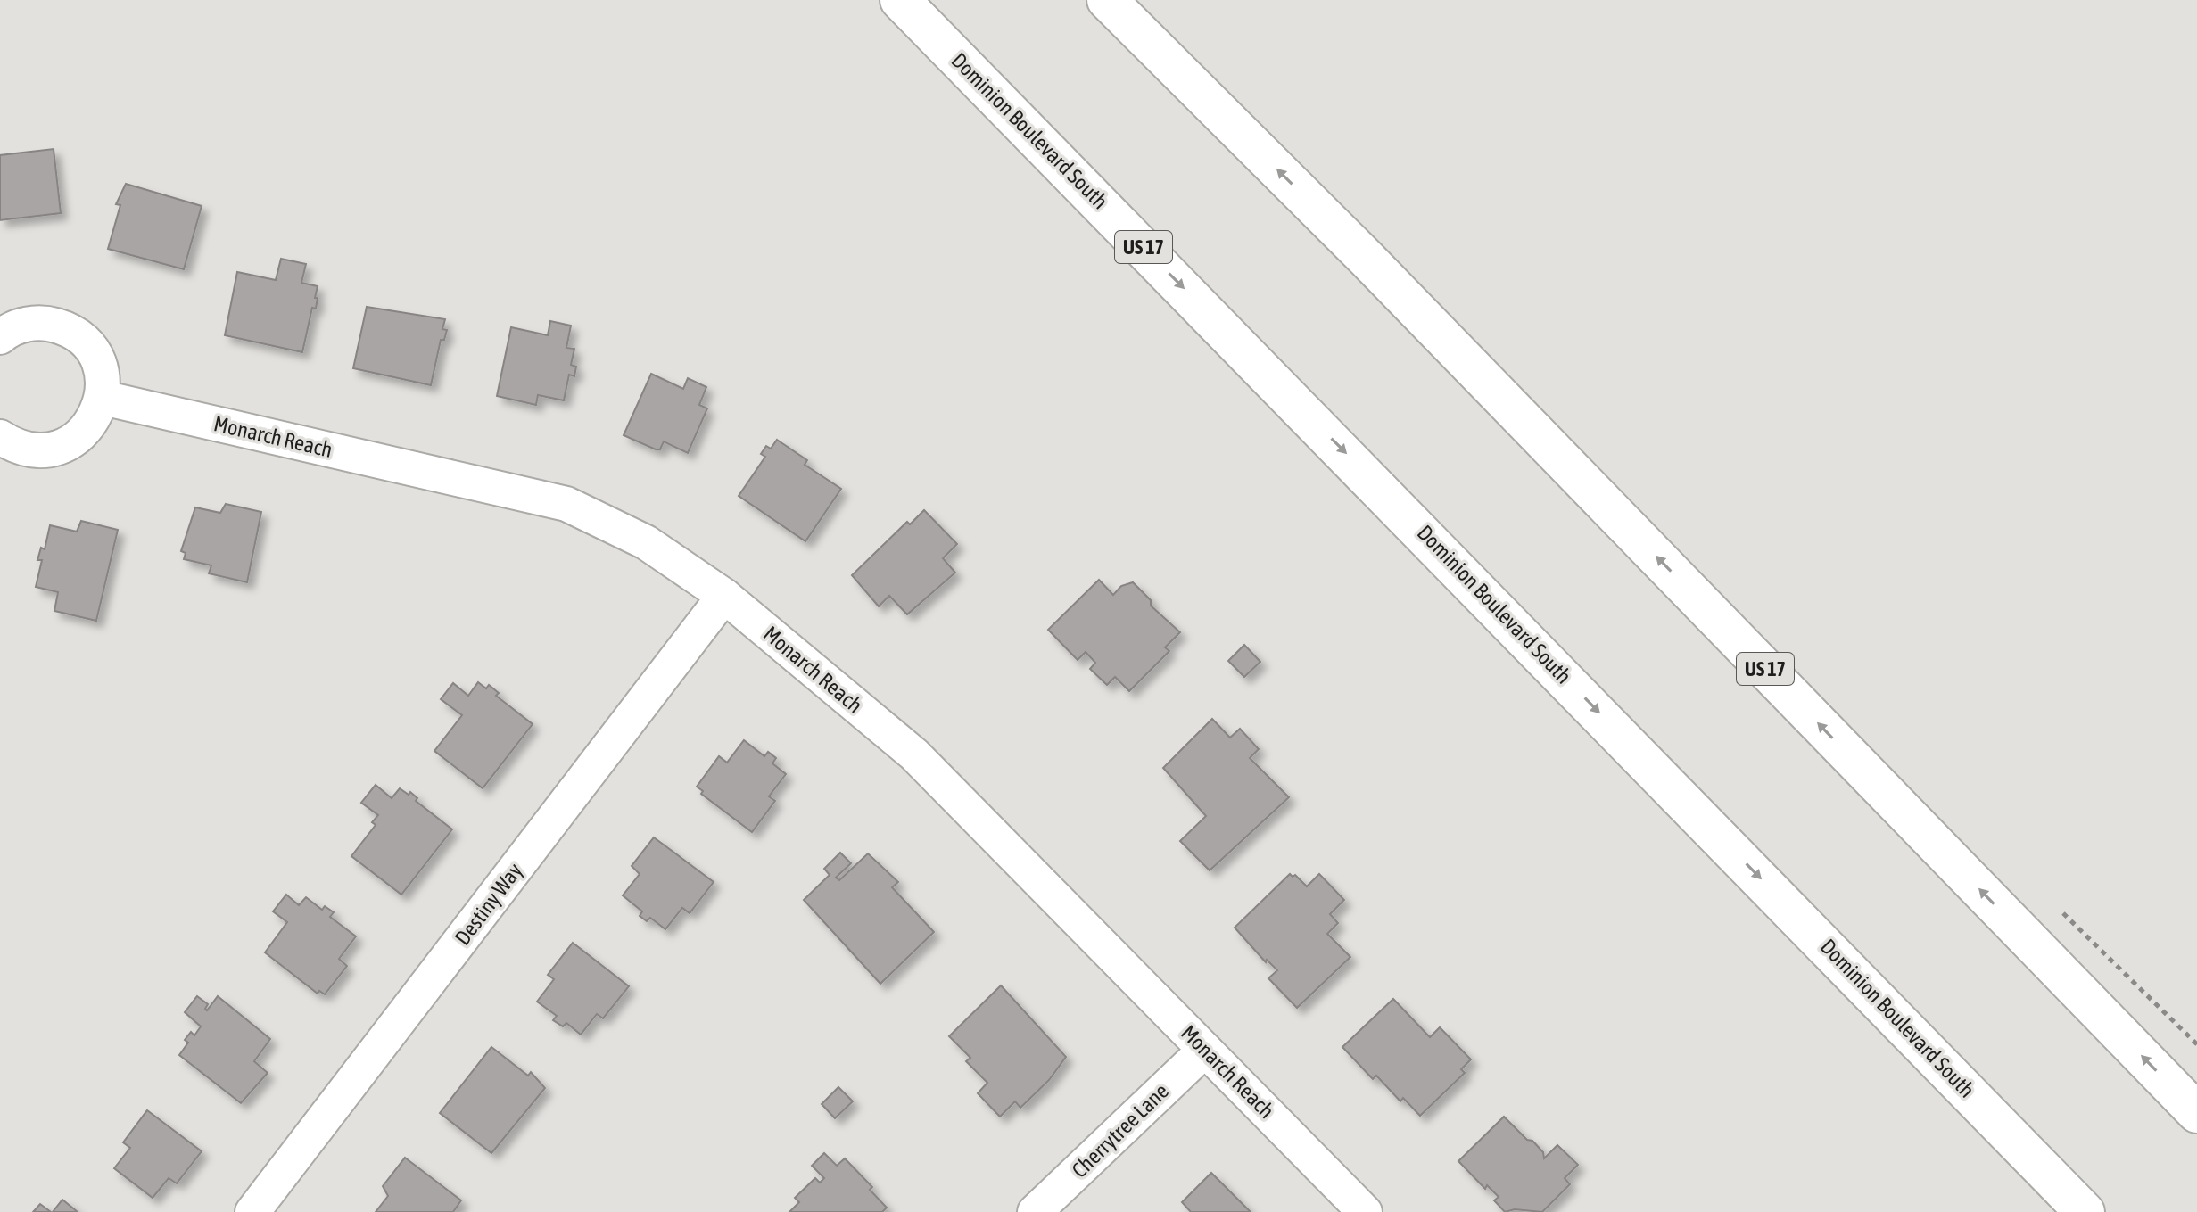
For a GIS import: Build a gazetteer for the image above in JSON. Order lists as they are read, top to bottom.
{
  "streets": {
    "highway": ["Dominion Boulevard South", "US 17"],
    "street": ["Monarch Reach", "Destiny Way", "Cherrytree Lane"]
  },
  "crossings": [
    ["Monarch Reach", "Destiny Way"],
    ["Monarch Reach", "Cherrytree Lane"]
  ]
}
